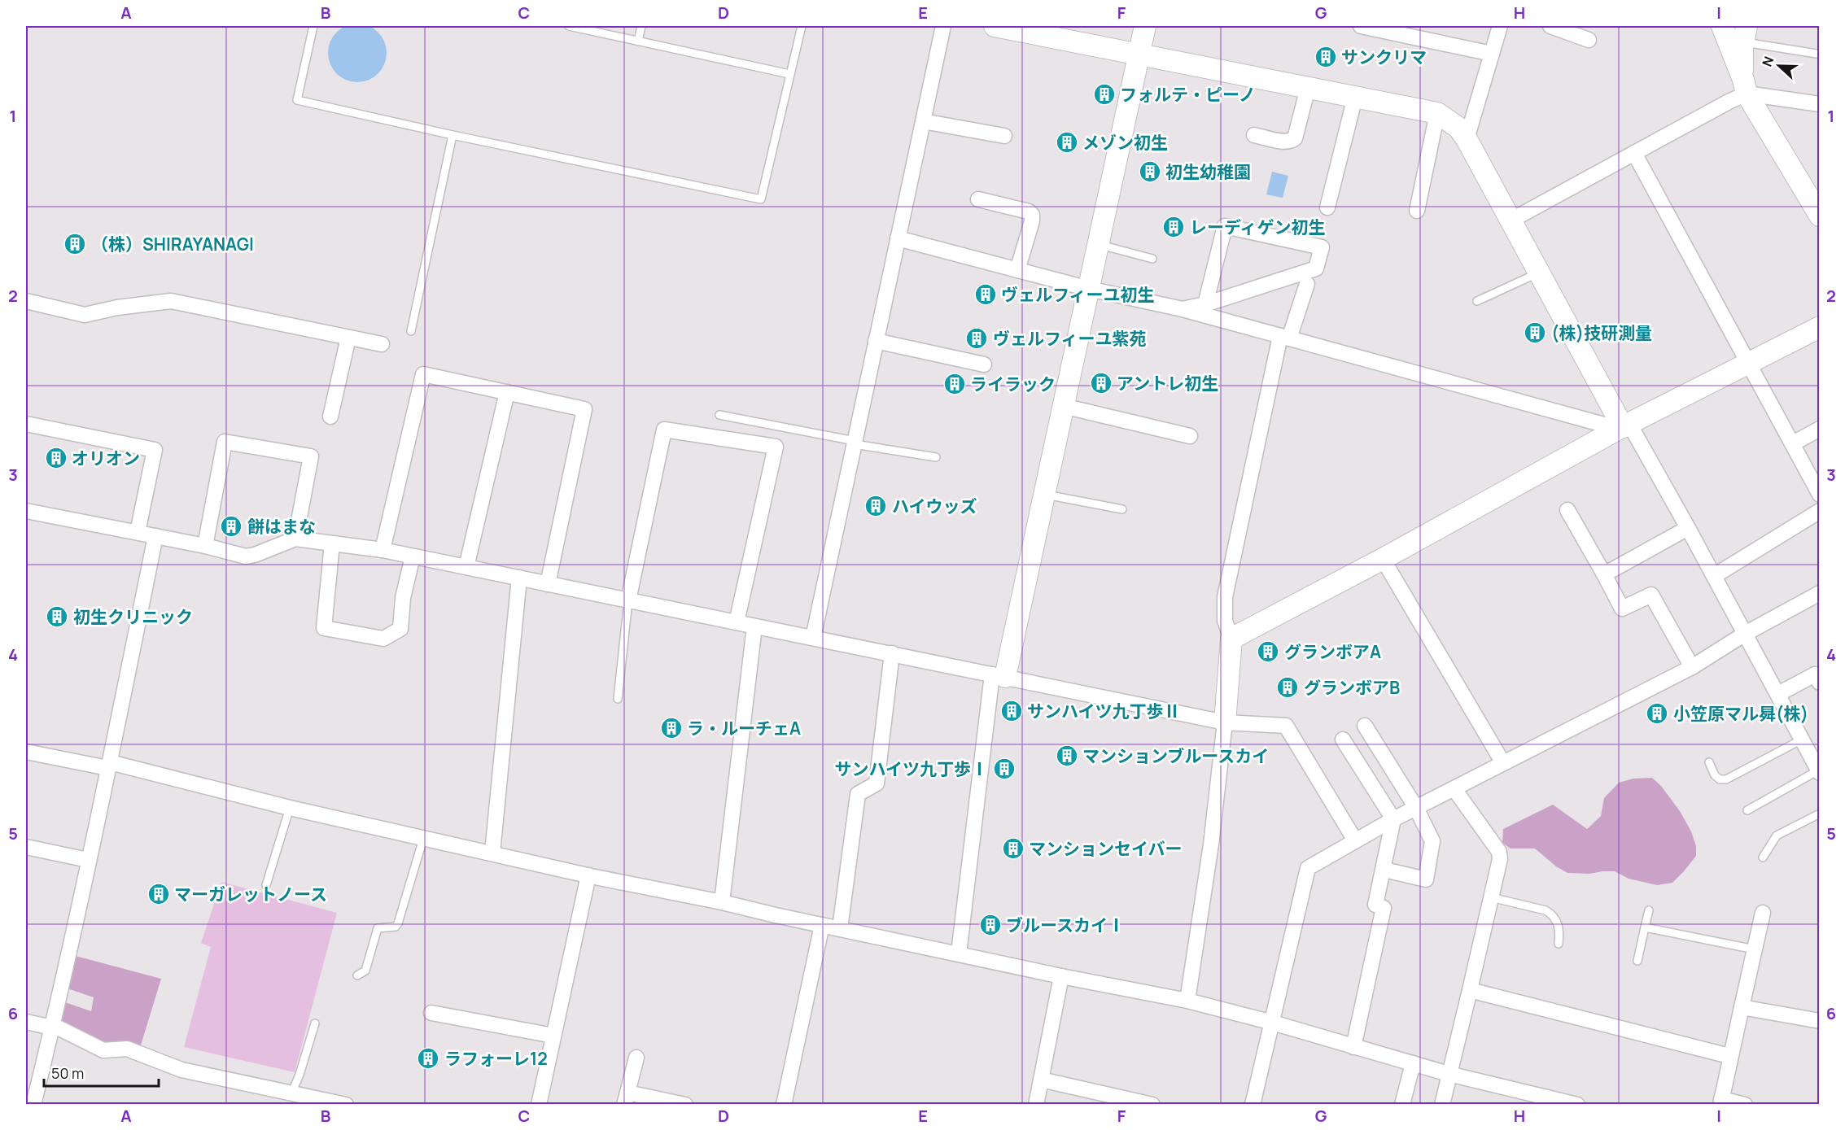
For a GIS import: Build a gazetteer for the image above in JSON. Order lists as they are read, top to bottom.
{
  "places": {
    "building": [
      "サンクリマ",
      "フォルテ・ピーノ",
      "メゾン初生",
      "初生幼稚園",
      "レーディゲン初生",
      "（株）SHIRAYANAGI",
      "ヴェルフィーユ初生",
      "(株)技研測量",
      "ヴェルフィーユ紫苑",
      "アントレ初生",
      "ライラック",
      "オリオン",
      "ハイウッズ",
      "餅はまな",
      "初生クリニック",
      "グランボアA",
      "グランボアB",
      "サンハイツ九丁歩Ⅱ",
      "小笠原マル曻(株)",
      "ラ・ルーチェA",
      "マンションブルースカイ",
      "サンハイツ九丁歩Ⅰ",
      "マンションセイバー",
      "マーガレットノース",
      "ブルースカイⅠ",
      "ラフォーレ12"
    ]
  },
  "scale_bar": "50 m",
  "north": "left",
  "grid": {
    "columns": [
      "A",
      "B",
      "C",
      "D",
      "E",
      "F",
      "G",
      "H",
      "I"
    ],
    "rows": [
      "1",
      "2",
      "3",
      "4",
      "5",
      "6"
    ]
  }
}
